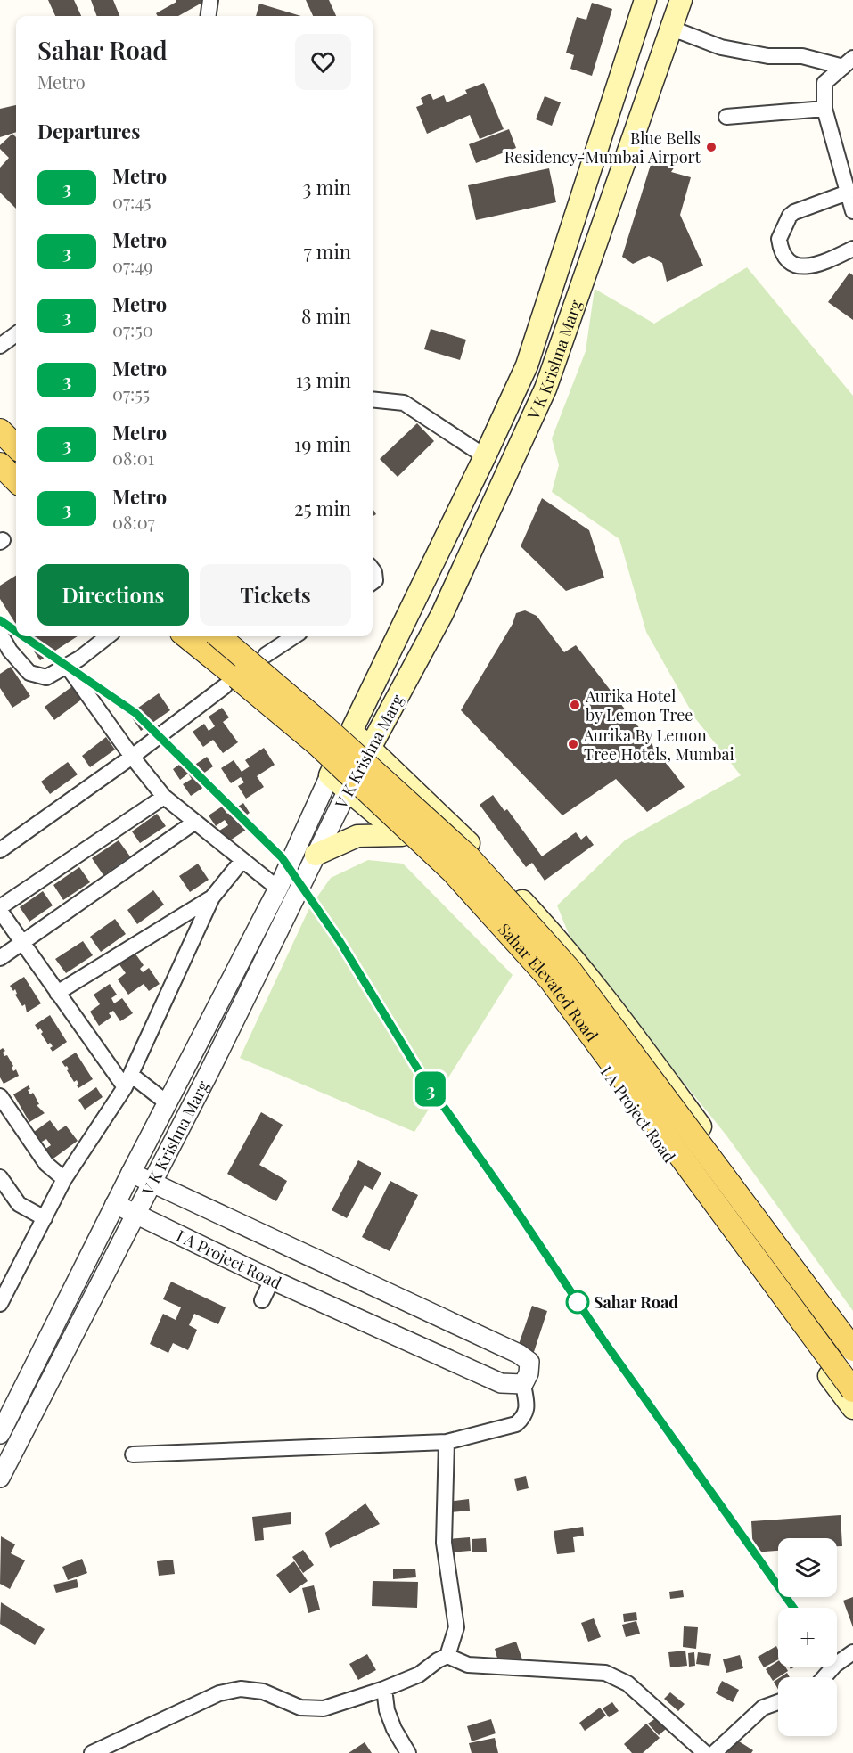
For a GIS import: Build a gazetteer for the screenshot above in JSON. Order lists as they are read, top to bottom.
{
  "streets": {
    "main road": ["V K Krishna Marg", "Sahar Elevated Road", "I A Project Road"]
  },
  "crossings": [
    ["V K Krishna Marg", "I A Project Road"],
    ["Sahar Elevated Road", "I A Project Road"]
  ],
  "places": [
    "Blue Bells Residency-Mumbai Airport",
    "Aurika Hotel by Lemon Tree",
    "Aurika By Lemon Tree Hotels, Mumbai",
    "Sahar Road"
  ],
  "lines": ["metro line 3"],
  "page": {
    "on_map": "3",
    "heading": [
      ["Sahar Road", "Metro"],
      "Departures"
    ],
    "list": [
      {
        "mark": "3",
        "name": "Metro",
        "note": "07:45",
        "value": "3 min"
      },
      {
        "mark": "3",
        "name": "Metro",
        "note": "07:49",
        "value": "7 min"
      },
      {
        "mark": "3",
        "name": "Metro",
        "note": "07:50",
        "value": "8 min"
      },
      {
        "mark": "3",
        "name": "Metro",
        "note": "07:55",
        "value": "13 min"
      },
      {
        "mark": "3",
        "name": "Metro",
        "note": "08:01",
        "value": "19 min"
      },
      {
        "mark": "3",
        "name": "Metro",
        "note": "08:07",
        "value": "25 min"
      }
    ],
    "buttons": ["Directions", "Tickets"],
    "map_buttons": ["+", "−"]
  }
}
